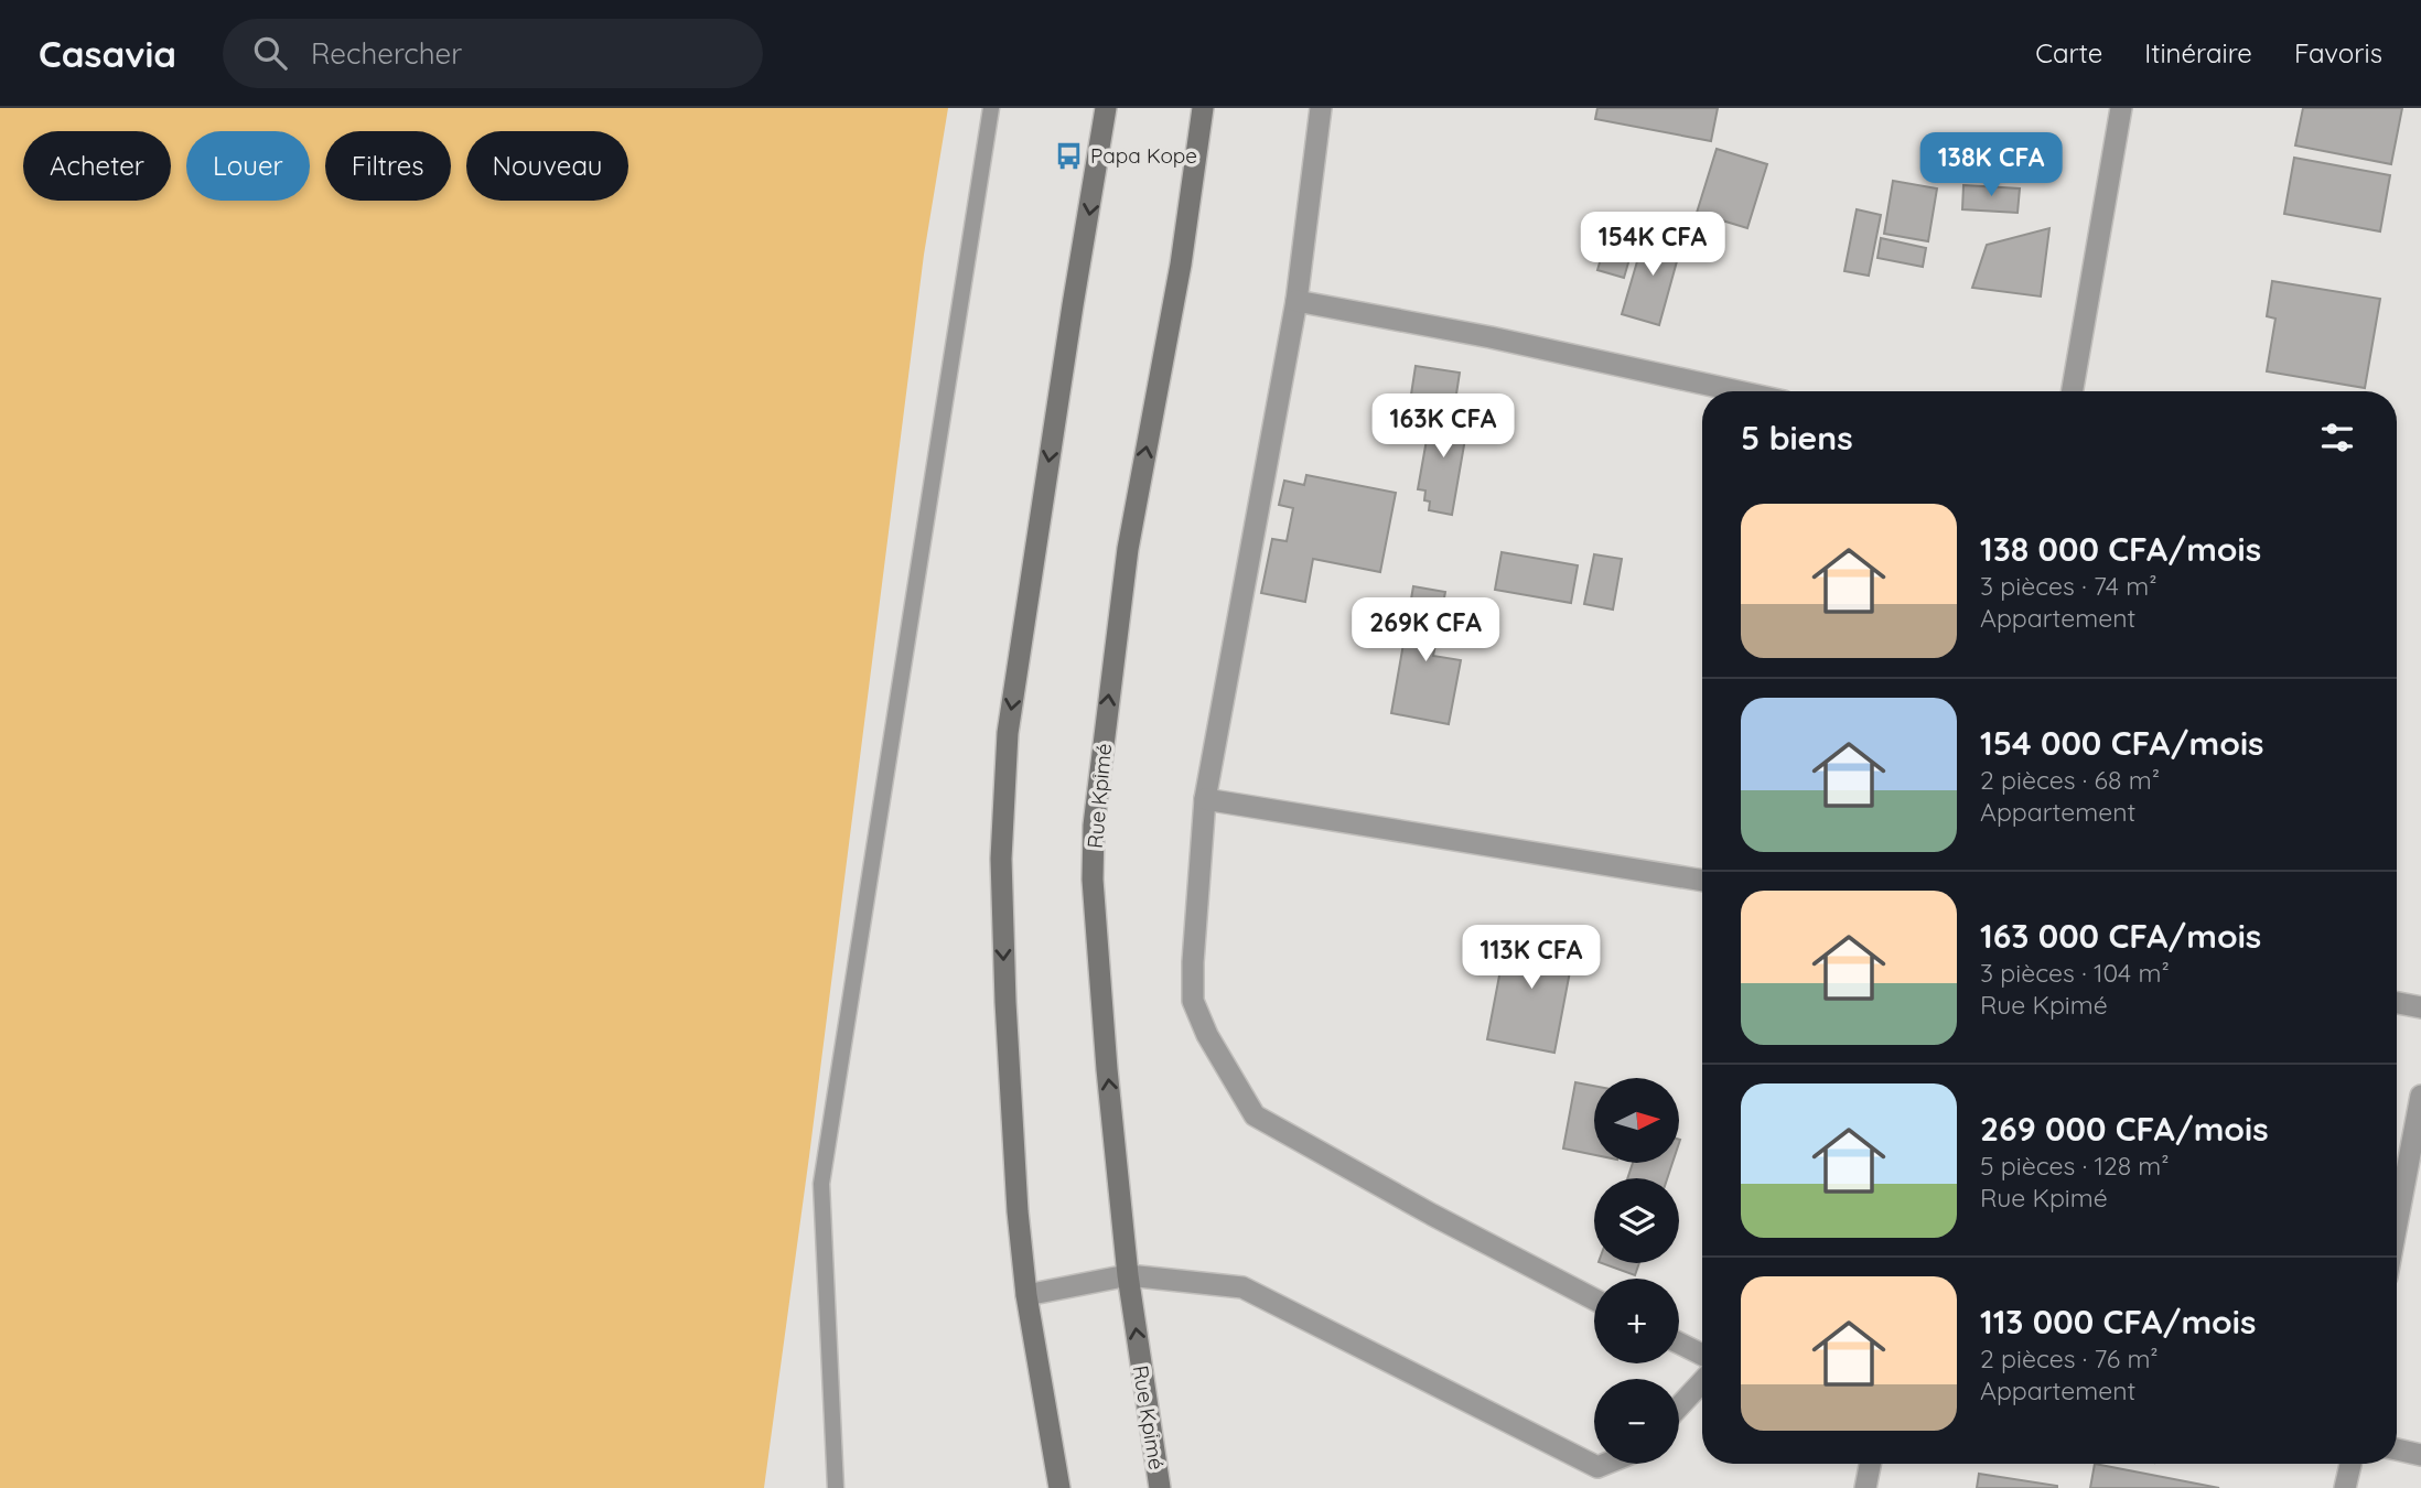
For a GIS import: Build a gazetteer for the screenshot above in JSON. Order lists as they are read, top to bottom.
{
  "streets": {
    "main road": ["Rue Kpimé"]
  },
  "places": {
    "bus stop": ["Papa Kope"]
  },
  "north": "right",
  "page": {
    "header": "Casavia",
    "search": "Rechercher",
    "nav": ["Carte", "Itinéraire", "Favoris"],
    "chip": [
      "Acheter",
      "Louer",
      "Filtres",
      "Nouveau"
    ],
    "price": [
      "138K CFA",
      "154K CFA",
      "163K CFA",
      "269K CFA",
      "113K CFA"
    ],
    "heading": "5 biens",
    "list": [
      {
        "name": "138 000 CFA/mois",
        "note": "3 pièces · 74 m² · Appartement"
      },
      {
        "name": "154 000 CFA/mois",
        "note": "2 pièces · 68 m² · Appartement"
      },
      {
        "name": "163 000 CFA/mois",
        "note": "3 pièces · 104 m² · Rue Kpimé"
      },
      {
        "name": "269 000 CFA/mois",
        "note": "5 pièces · 128 m² · Rue Kpimé"
      },
      {
        "name": "113 000 CFA/mois",
        "note": "2 pièces · 76 m² · Appartement"
      }
    ],
    "map_buttons": ["+", "−"]
  }
}
